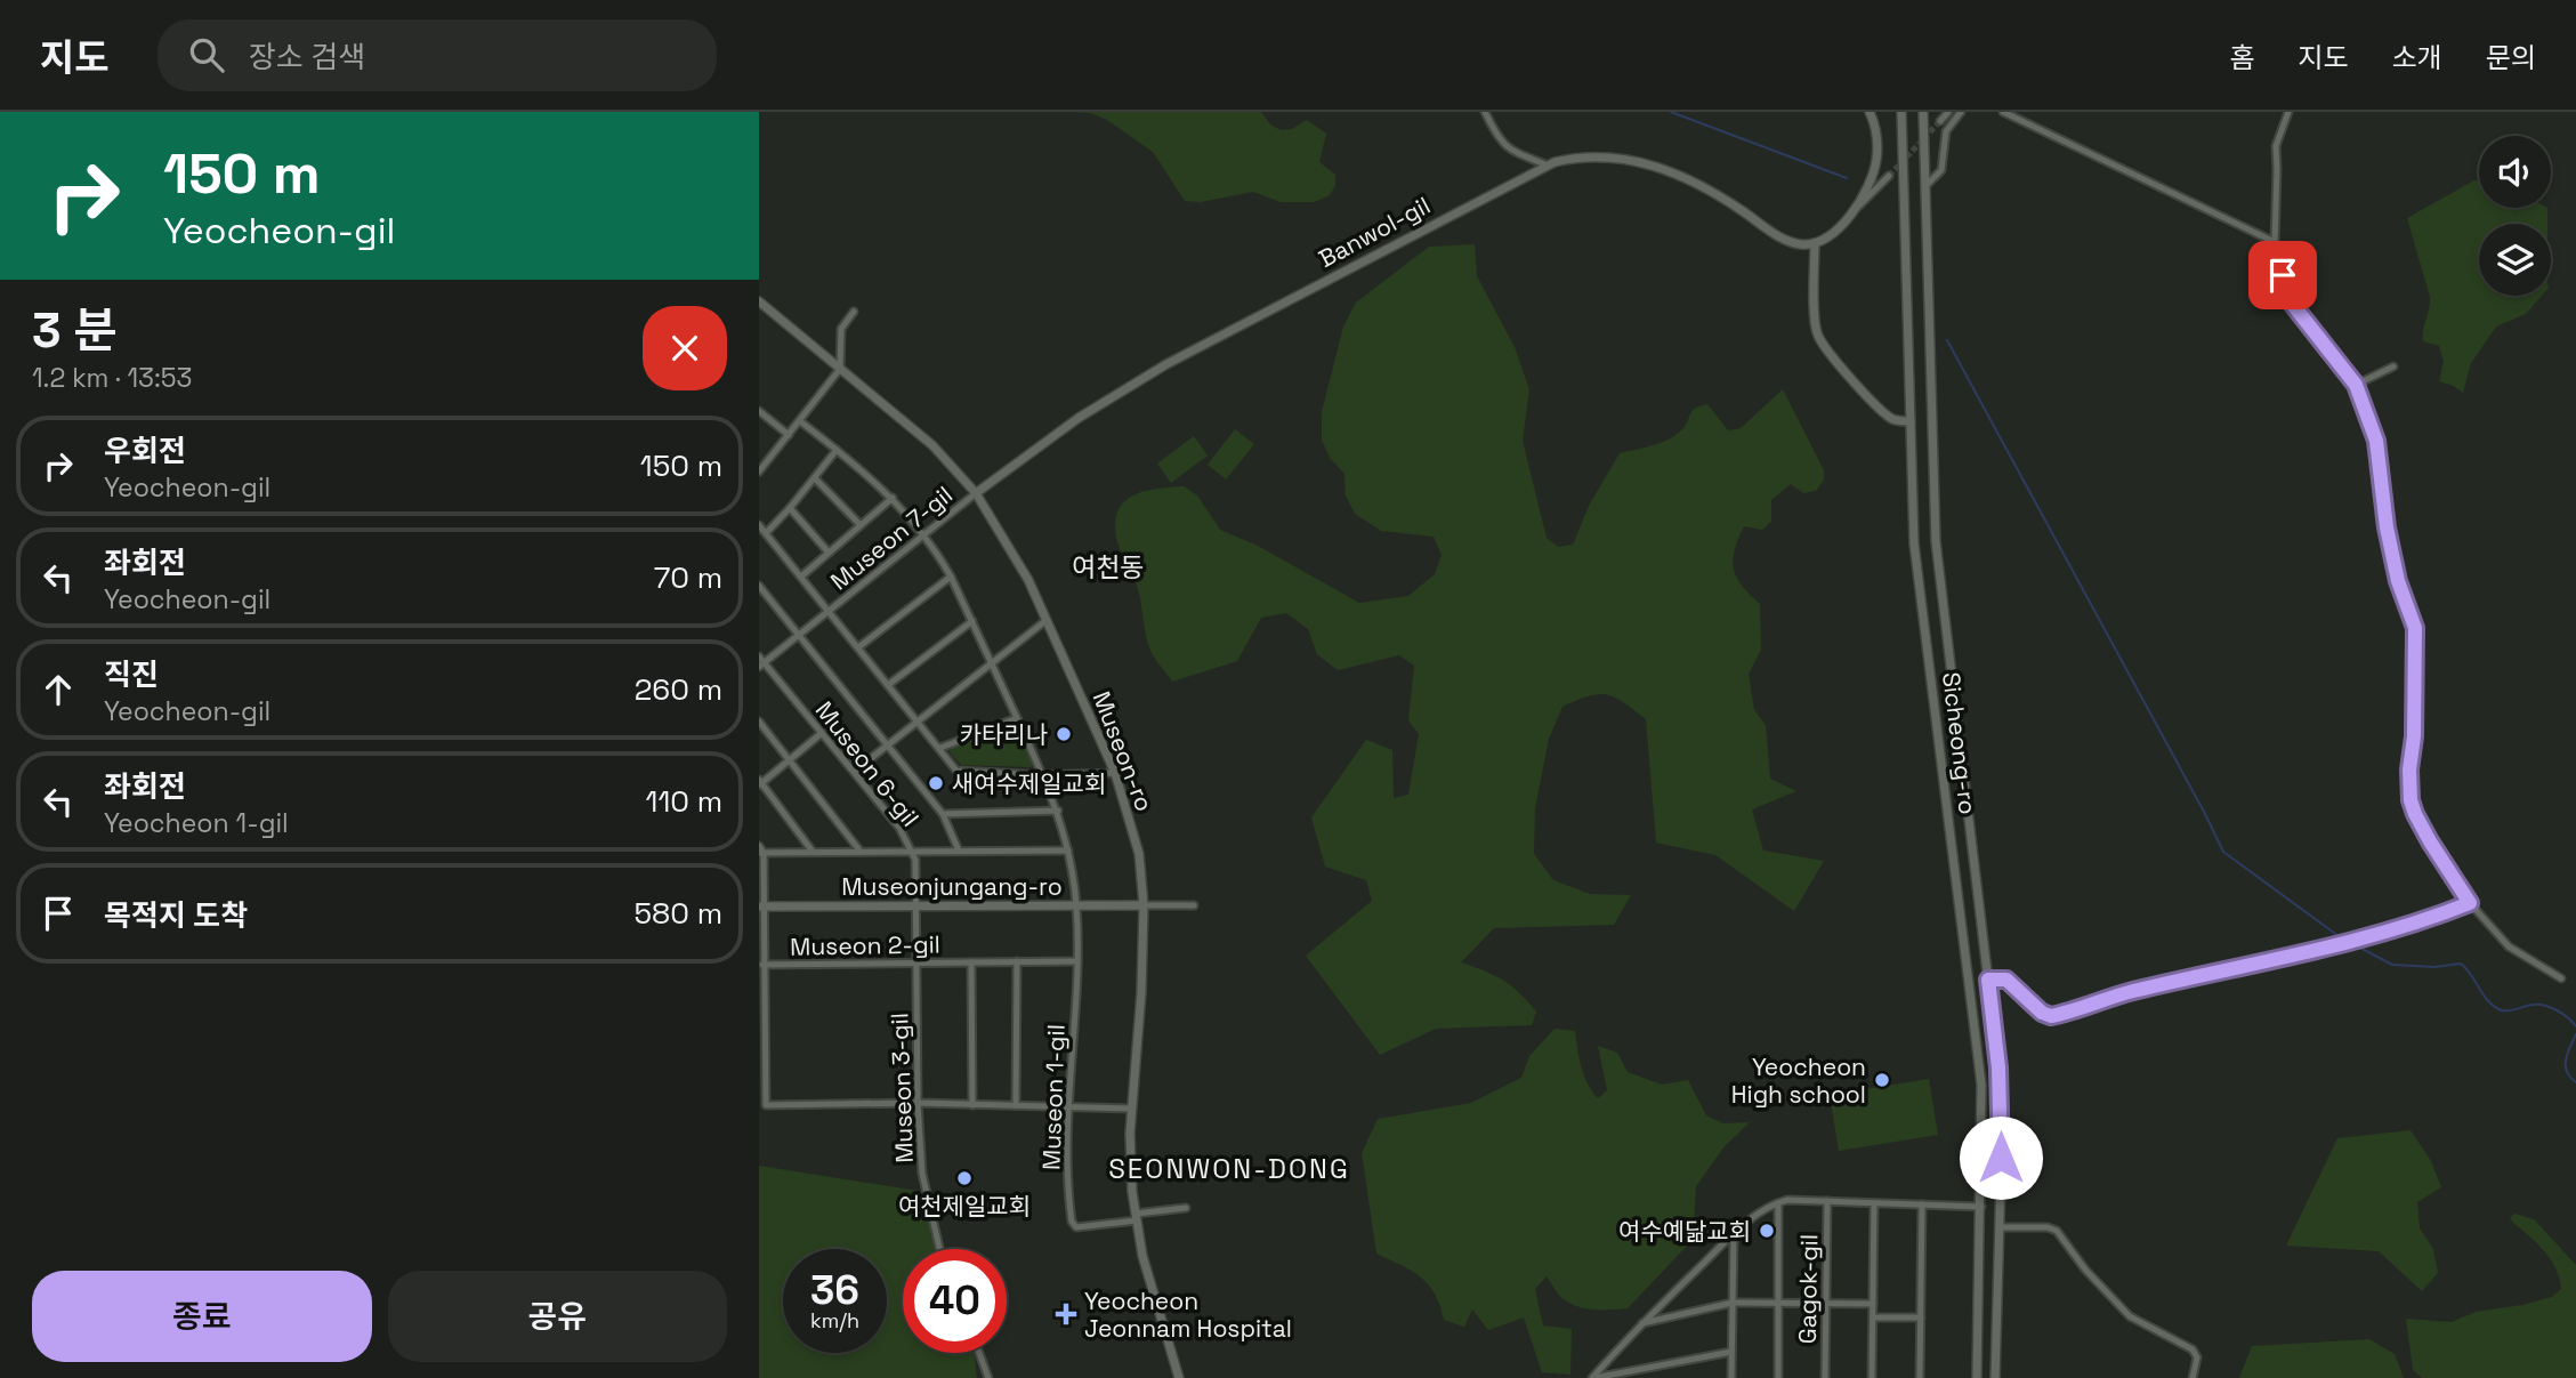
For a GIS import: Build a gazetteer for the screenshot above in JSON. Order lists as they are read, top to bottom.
{
  "streets": {
    "street": [
      "Banwol-gil",
      "Museon 7-gil",
      "Sicheong-ro",
      "Museon-ro",
      "Museon 6-gil",
      "Museonjungang-ro",
      "Museon 2-gil",
      "Museon 3-gil",
      "Museon 1-gil",
      "Gagok-gil"
    ]
  },
  "crossings": [
    ["Banwol-gil", "Museon 7-gil"],
    ["Banwol-gil", "Museon-ro"],
    ["Museon 7-gil", "Museon-ro"],
    ["Museon 7-gil", "Museon 6-gil"],
    ["Museon 7-gil", "Museon 1-gil"],
    ["Sicheong-ro", "Gagok-gil"],
    ["Museon-ro", "Museonjungang-ro"],
    ["Museon-ro", "Museon 1-gil"],
    ["Museon 6-gil", "Museonjungang-ro"],
    ["Museon 6-gil", "Museon 3-gil"],
    ["Museonjungang-ro", "Museon 3-gil"],
    ["Museonjungang-ro", "Museon 1-gil"],
    ["Museon 2-gil", "Museon 3-gil"],
    ["Museon 2-gil", "Museon 1-gil"]
  ],
  "districts": ["여천동", "SEONWON-DONG"],
  "places": {
    "other": [
      "카타리나",
      "새여수제일교회",
      "Yeocheon High school",
      "여천제일교회",
      "여수예닮교회"
    ],
    "health": ["Yeocheon Jeonnam Hospital"]
  },
  "page": {
    "header": "지도",
    "search": "장소 검색",
    "nav": [
      "홈",
      "지도",
      "소개",
      "문의"
    ],
    "turn": ["150 m", "Yeocheon-gil"],
    "heading": ["3 분", "1.2 km · 13:53"],
    "list": [
      {
        "name": "우회전",
        "note": "Yeocheon-gil",
        "value": "150 m"
      },
      {
        "name": "좌회전",
        "note": "Yeocheon-gil",
        "value": "70 m"
      },
      {
        "name": "직진",
        "note": "Yeocheon-gil",
        "value": "260 m"
      },
      {
        "name": "좌회전",
        "note": "Yeocheon 1-gil",
        "value": "110 m"
      },
      {
        "name": "목적지 도착",
        "value": "580 m"
      }
    ],
    "speed": "36 km/h",
    "limit": "40",
    "buttons": ["종료", "공유"]
  }
}
